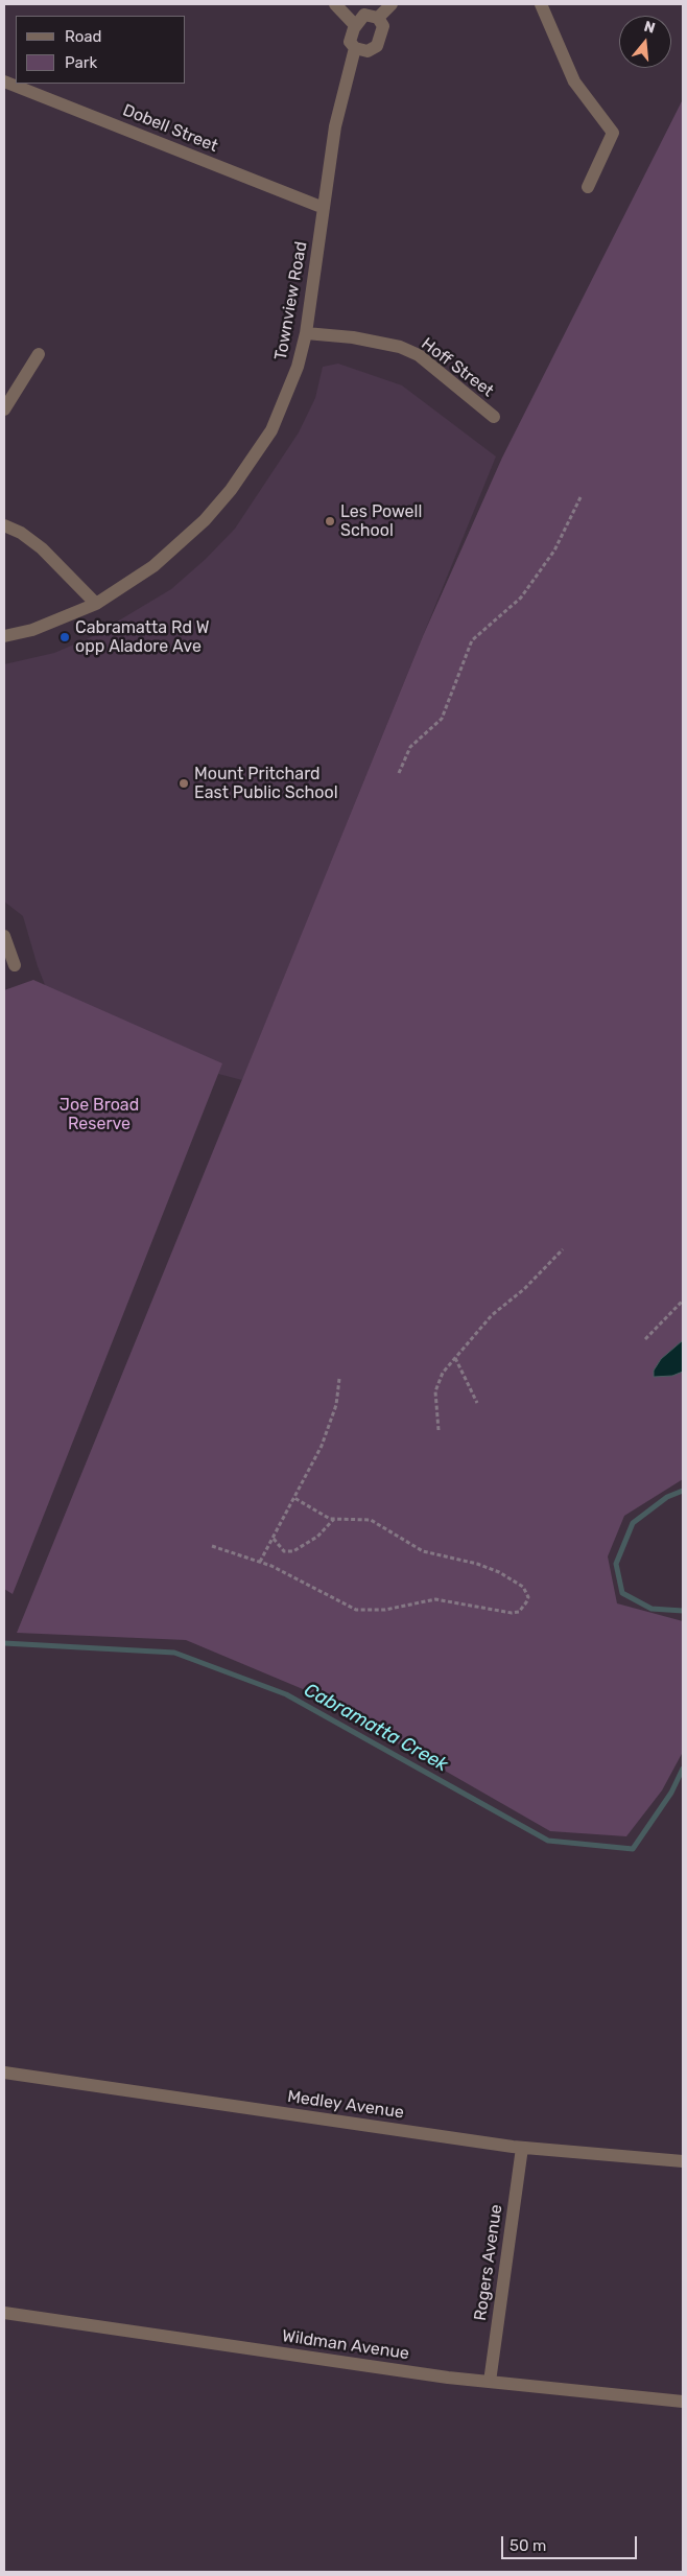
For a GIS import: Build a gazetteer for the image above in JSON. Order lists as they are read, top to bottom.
{
  "streets": {
    "street": [
      "Dobell Street",
      "Townview Road",
      "Hoff Street",
      "Medley Avenue",
      "Rogers Avenue",
      "Wildman Avenue"
    ]
  },
  "crossings": [
    ["Dobell Street", "Townview Road"],
    ["Townview Road", "Hoff Street"],
    ["Medley Avenue", "Rogers Avenue"],
    ["Rogers Avenue", "Wildman Avenue"]
  ],
  "water": ["Cabramatta Creek"],
  "parks": ["Joe Broad Reserve"],
  "places": ["Les Powell School", "Cabramatta Rd W opp Aladore Ave", "Mount Pritchard East Public School"],
  "legend": ["Road", "Park"],
  "scale_bar": "50 m",
  "north": "top"
}
